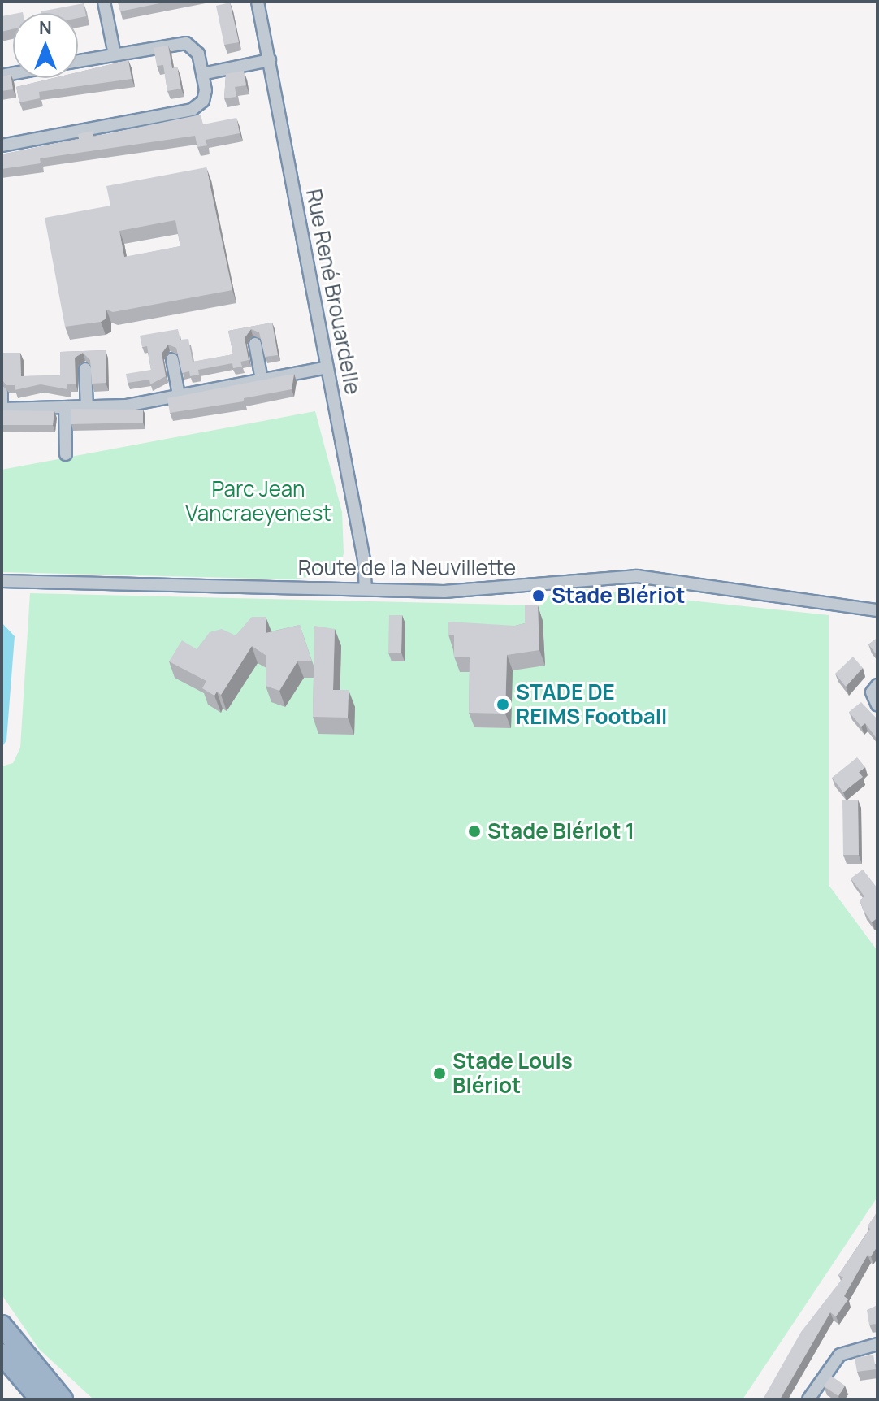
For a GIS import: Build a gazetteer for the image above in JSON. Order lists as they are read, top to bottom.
{
  "streets": {
    "street": ["Rue René Brouardelle", "Route de la Neuvillette"]
  },
  "crossings": [
    ["Rue René Brouardelle", "Route de la Neuvillette"]
  ],
  "parks": ["Parc Jean Vancraeyenest"],
  "places": [
    "Stade Blériot",
    "STADE DE REIMS Football",
    "Stade Blériot 1",
    "Stade Louis Blériot"
  ],
  "north": "top"
}
